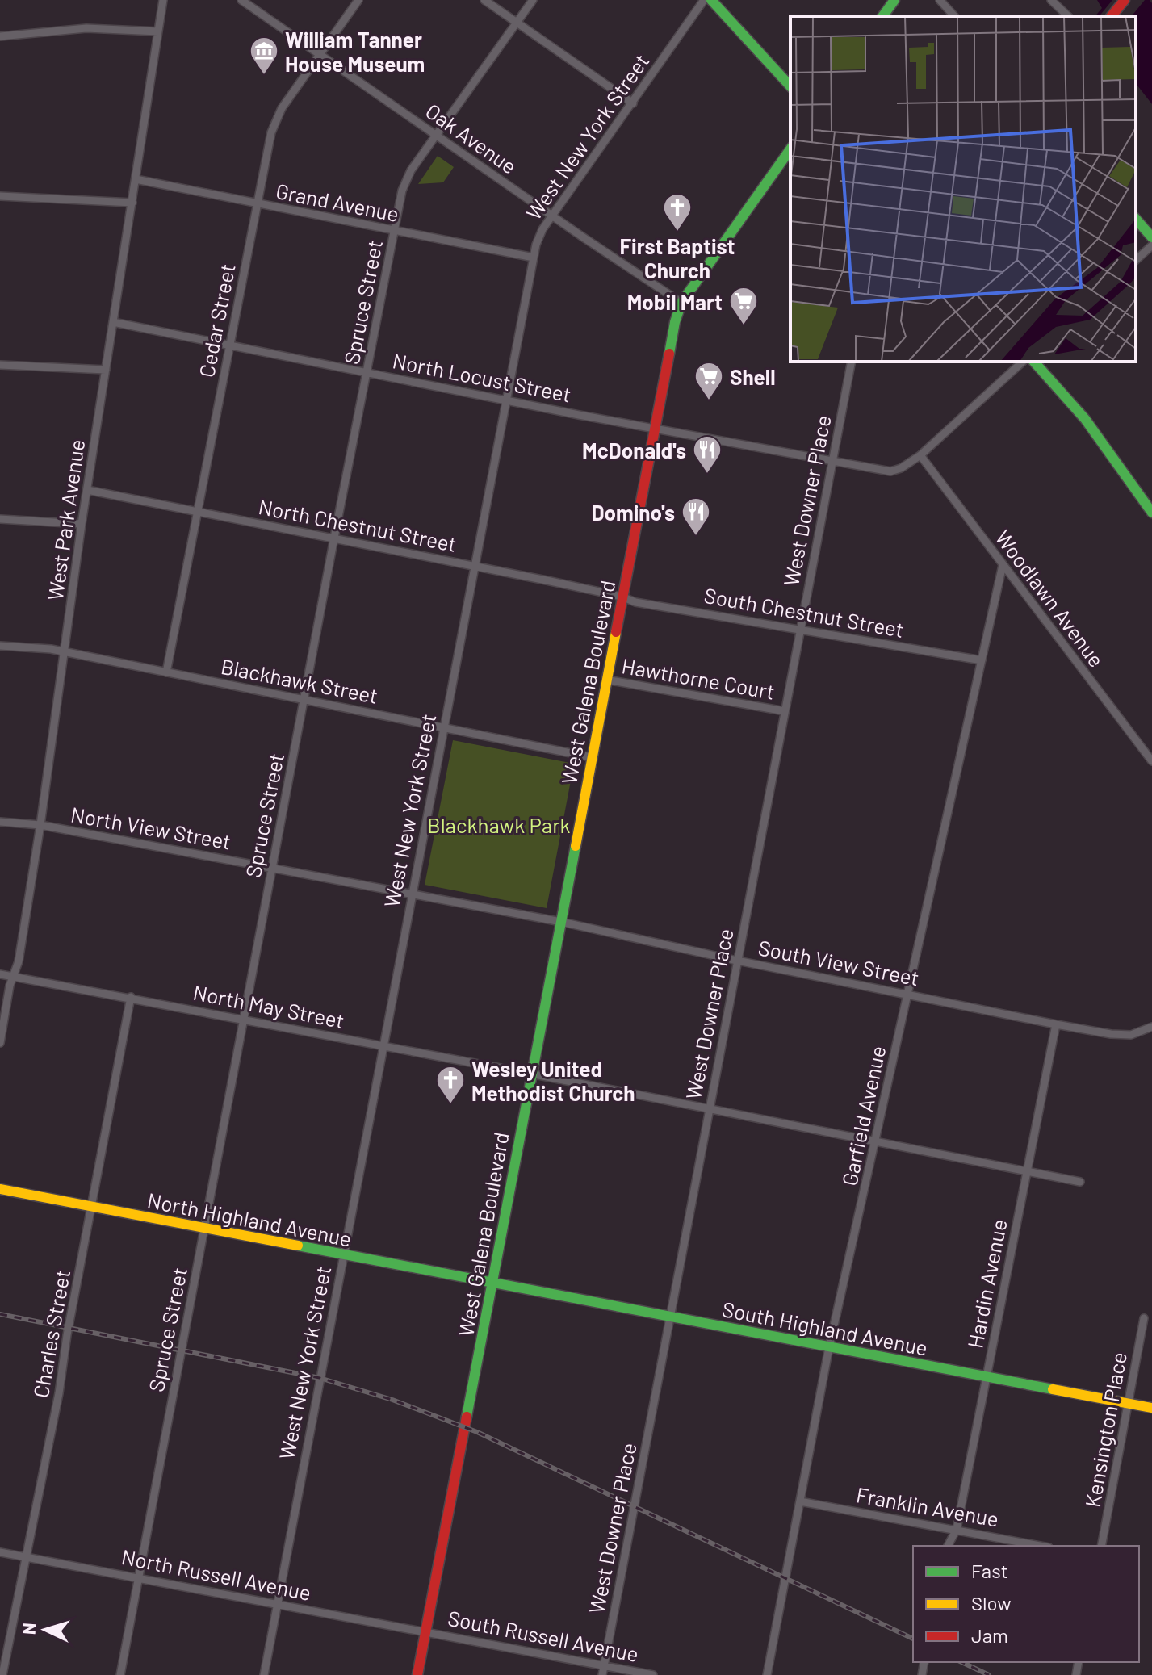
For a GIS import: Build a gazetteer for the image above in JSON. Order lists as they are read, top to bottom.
{
  "streets": {
    "main road": ["West Galena Boulevard", "North Highland Avenue", "South Highland Avenue"],
    "street": [
      "West New York Street",
      "Oak Avenue",
      "Grand Avenue",
      "Spruce Street",
      "Cedar Street",
      "North Locust Street",
      "West Downer Place",
      "West Park Avenue",
      "North Chestnut Street",
      "Woodlawn Avenue",
      "South Chestnut Street",
      "Hawthorne Court",
      "Blackhawk Street",
      "North View Street",
      "South View Street",
      "North May Street",
      "Garfield Avenue",
      "Hardin Avenue",
      "Charles Street",
      "Kensington Place",
      "Franklin Avenue",
      "North Russell Avenue",
      "South Russell Avenue"
    ]
  },
  "crossings": [
    ["West New York Street", "Oak Avenue"],
    ["West New York Street", "Grand Avenue"],
    ["West New York Street", "North Locust Street"],
    ["West New York Street", "North Chestnut Street"],
    ["West New York Street", "Blackhawk Street"],
    ["West New York Street", "North View Street"],
    ["West New York Street", "North May Street"],
    ["West New York Street", "North Highland Avenue"],
    ["West New York Street", "North Russell Avenue"],
    ["Oak Avenue", "Spruce Street"],
    ["Oak Avenue", "Cedar Street"],
    ["Oak Avenue", "West Galena Boulevard"],
    ["Grand Avenue", "Spruce Street"],
    ["Grand Avenue", "Cedar Street"],
    ["Grand Avenue", "West Park Avenue"],
    ["Spruce Street", "North Locust Street"],
    ["Spruce Street", "North Chestnut Street"],
    ["Spruce Street", "Blackhawk Street"],
    ["Spruce Street", "North View Street"],
    ["Spruce Street", "North May Street"],
    ["Spruce Street", "North Highland Avenue"],
    ["Spruce Street", "North Russell Avenue"],
    ["Cedar Street", "North Locust Street"],
    ["Cedar Street", "North Chestnut Street"],
    ["Cedar Street", "Blackhawk Street"],
    ["North Locust Street", "West Downer Place"],
    ["North Locust Street", "West Park Avenue"],
    ["North Locust Street", "Woodlawn Avenue"],
    ["North Locust Street", "West Galena Boulevard"],
    ["West Downer Place", "South Chestnut Street"],
    ["West Downer Place", "Hawthorne Court"],
    ["West Downer Place", "South View Street"],
    ["West Downer Place", "North May Street"],
    ["West Downer Place", "South Highland Avenue"],
    ["West Downer Place", "South Russell Avenue"],
    ["West Park Avenue", "North Chestnut Street"],
    ["West Park Avenue", "Blackhawk Street"],
    ["West Park Avenue", "North View Street"],
    ["West Park Avenue", "North May Street"],
    ["North Chestnut Street", "South Chestnut Street"],
    ["North Chestnut Street", "West Galena Boulevard"],
    ["Woodlawn Avenue", "Garfield Avenue"],
    ["South Chestnut Street", "West Galena Boulevard"],
    ["South Chestnut Street", "Garfield Avenue"],
    ["Hawthorne Court", "West Galena Boulevard"],
    ["Blackhawk Street", "West Galena Boulevard"],
    ["West Galena Boulevard", "North View Street"],
    ["West Galena Boulevard", "South View Street"],
    ["West Galena Boulevard", "North May Street"],
    ["West Galena Boulevard", "North Highland Avenue"],
    ["West Galena Boulevard", "South Highland Avenue"],
    ["West Galena Boulevard", "North Russell Avenue"],
    ["West Galena Boulevard", "South Russell Avenue"],
    ["North View Street", "South View Street"],
    ["South View Street", "Garfield Avenue"],
    ["South View Street", "Hardin Avenue"],
    ["North May Street", "Garfield Avenue"],
    ["North May Street", "Hardin Avenue"],
    ["North May Street", "Charles Street"],
    ["Garfield Avenue", "South Highland Avenue"],
    ["Garfield Avenue", "Franklin Avenue"],
    ["North Highland Avenue", "South Highland Avenue"],
    ["North Highland Avenue", "Charles Street"],
    ["Hardin Avenue", "South Highland Avenue"],
    ["Hardin Avenue", "Franklin Avenue"],
    ["South Highland Avenue", "Kensington Place"],
    ["Charles Street", "North Russell Avenue"],
    ["North Russell Avenue", "South Russell Avenue"]
  ],
  "parks": ["Blackhawk Park"],
  "places": {
    "museum": ["William Tanner House Museum"],
    "church": ["First Baptist Church", "Wesley United Methodist Church"],
    "supermarket": ["Mobil Mart", "Shell"],
    "restaurant": ["McDonald's", "Domino's"]
  },
  "legend": ["Fast", "Slow", "Jam"],
  "north": "left"
}
